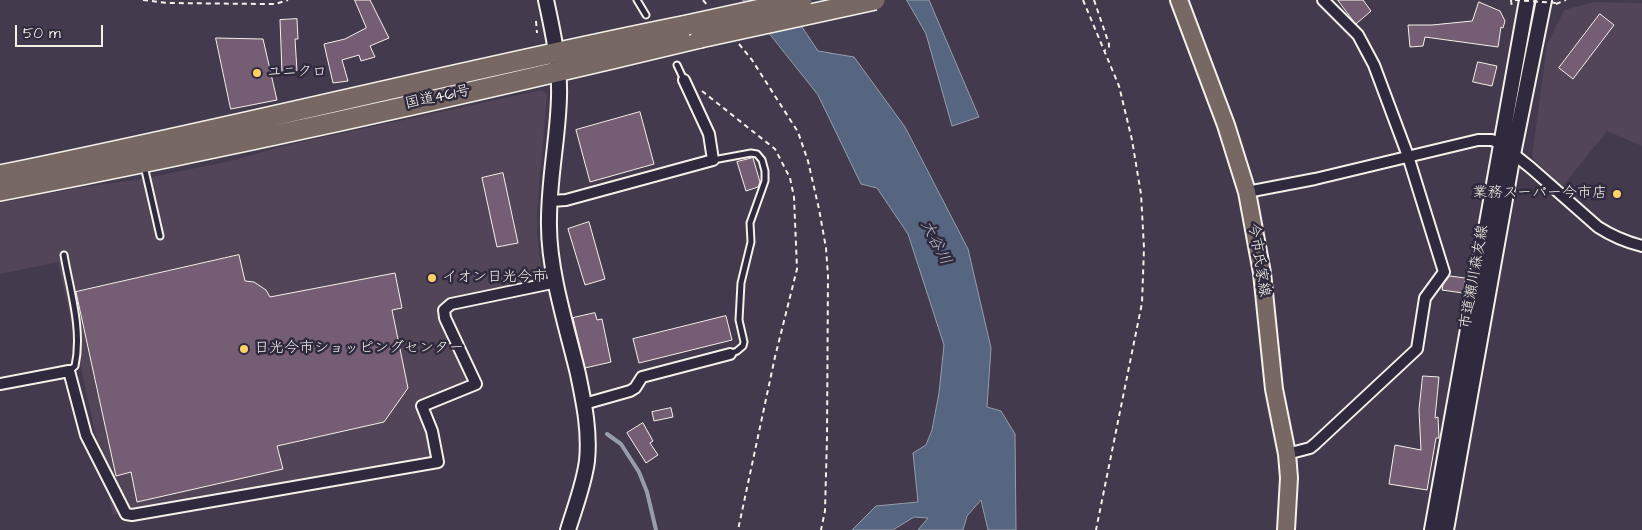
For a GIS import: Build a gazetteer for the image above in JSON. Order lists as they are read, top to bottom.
{
  "streets": {
    "highway": ["国道461号"],
    "main road": ["今市氏家線"],
    "street": ["市道瀬川森友線"]
  },
  "water": ["大谷川"],
  "places": [
    "ユニクロ",
    "業務スーパー今市店",
    "イオン日光今市",
    "日光今市ショッピングセンター"
  ],
  "scale_bar": "50 m"
}
